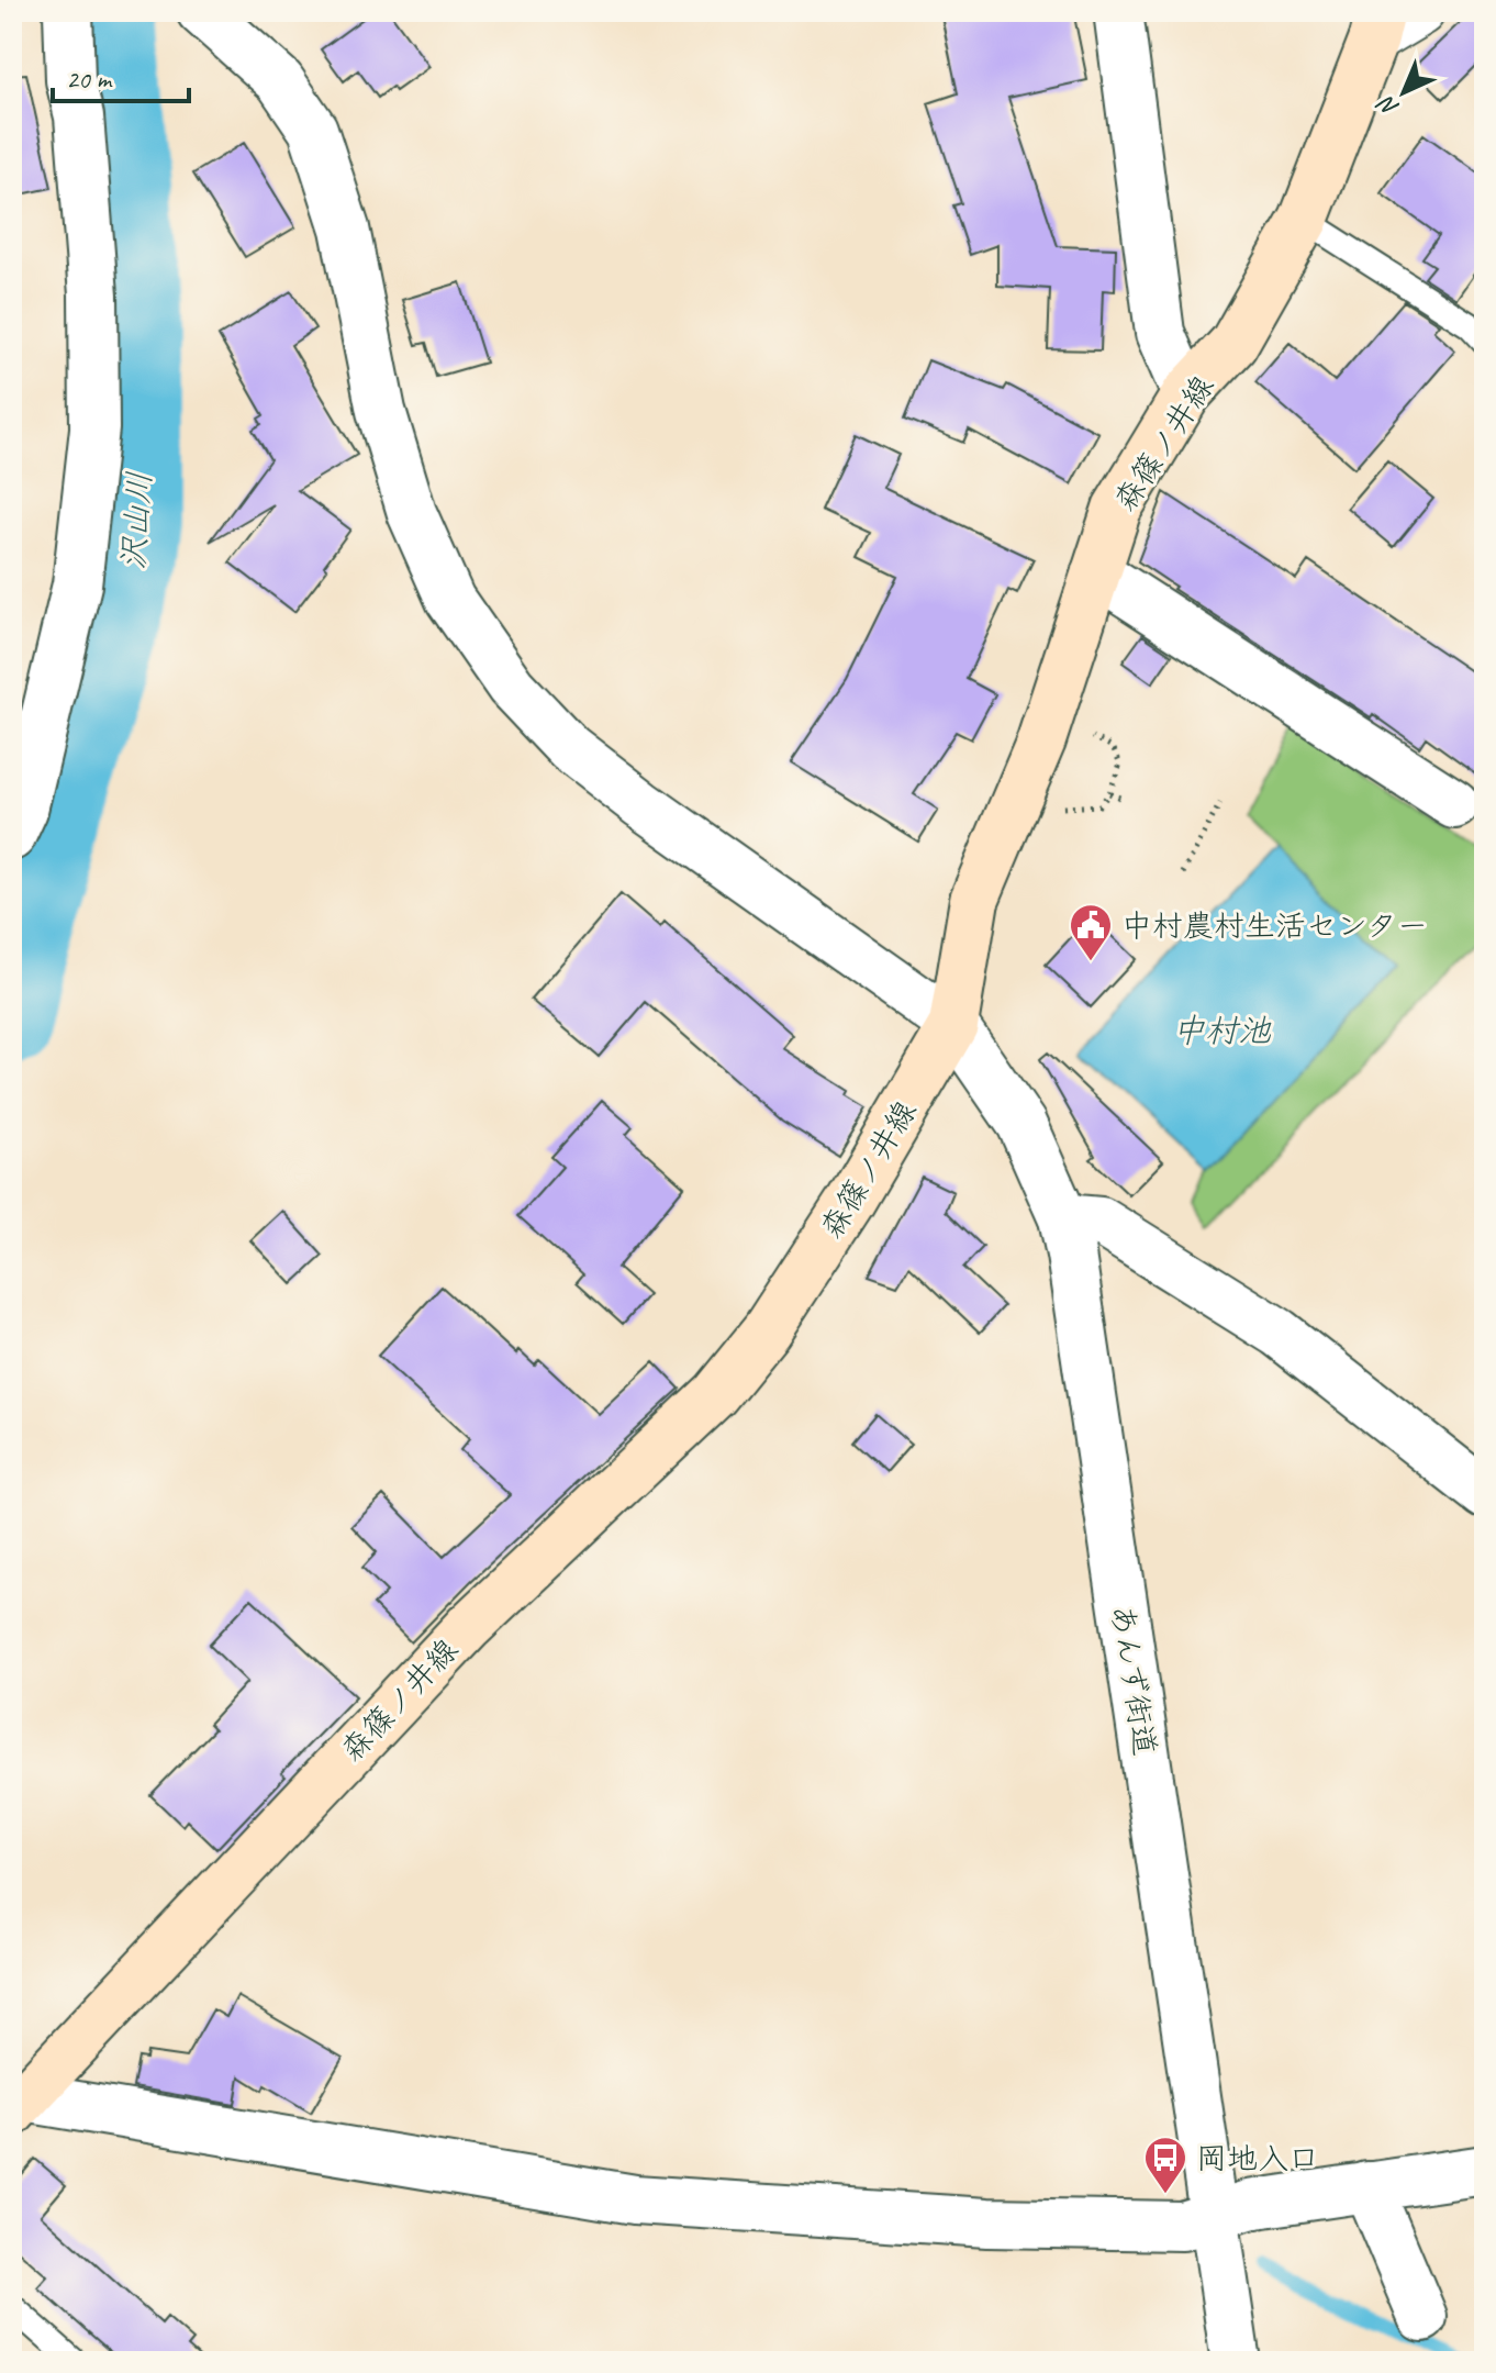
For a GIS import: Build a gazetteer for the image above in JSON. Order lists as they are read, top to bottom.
{
  "streets": {
    "main road": ["森篠ノ井線"],
    "street": ["あんず街道"]
  },
  "crossings": [
    ["森篠ノ井線", "あんず街道"]
  ],
  "water": ["沢山川", "中村池"],
  "places": {
    "public building": ["中村農村生活センター"],
    "bus stop": ["岡地入口"]
  },
  "scale_bar": "20 m",
  "north": "bottom left"
}
